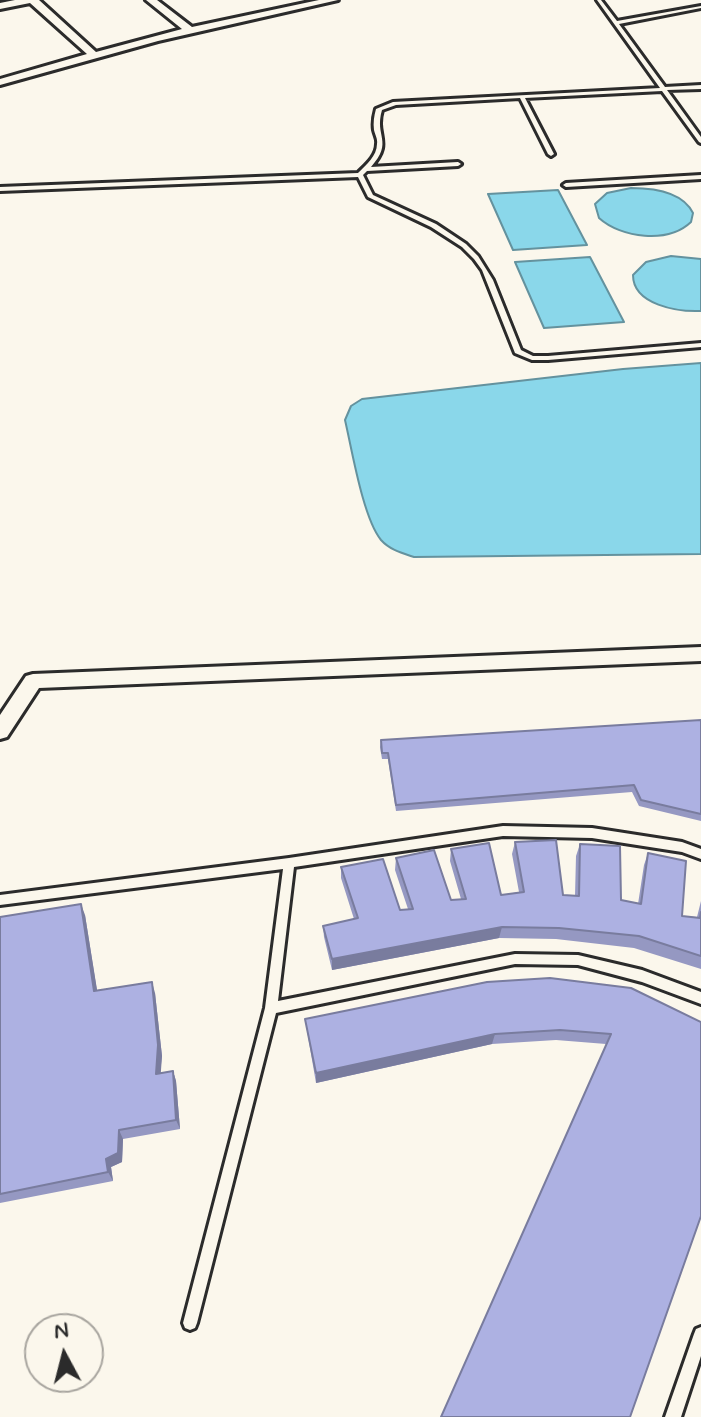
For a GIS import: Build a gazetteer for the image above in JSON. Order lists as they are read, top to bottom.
{
  "north": "top"
}
